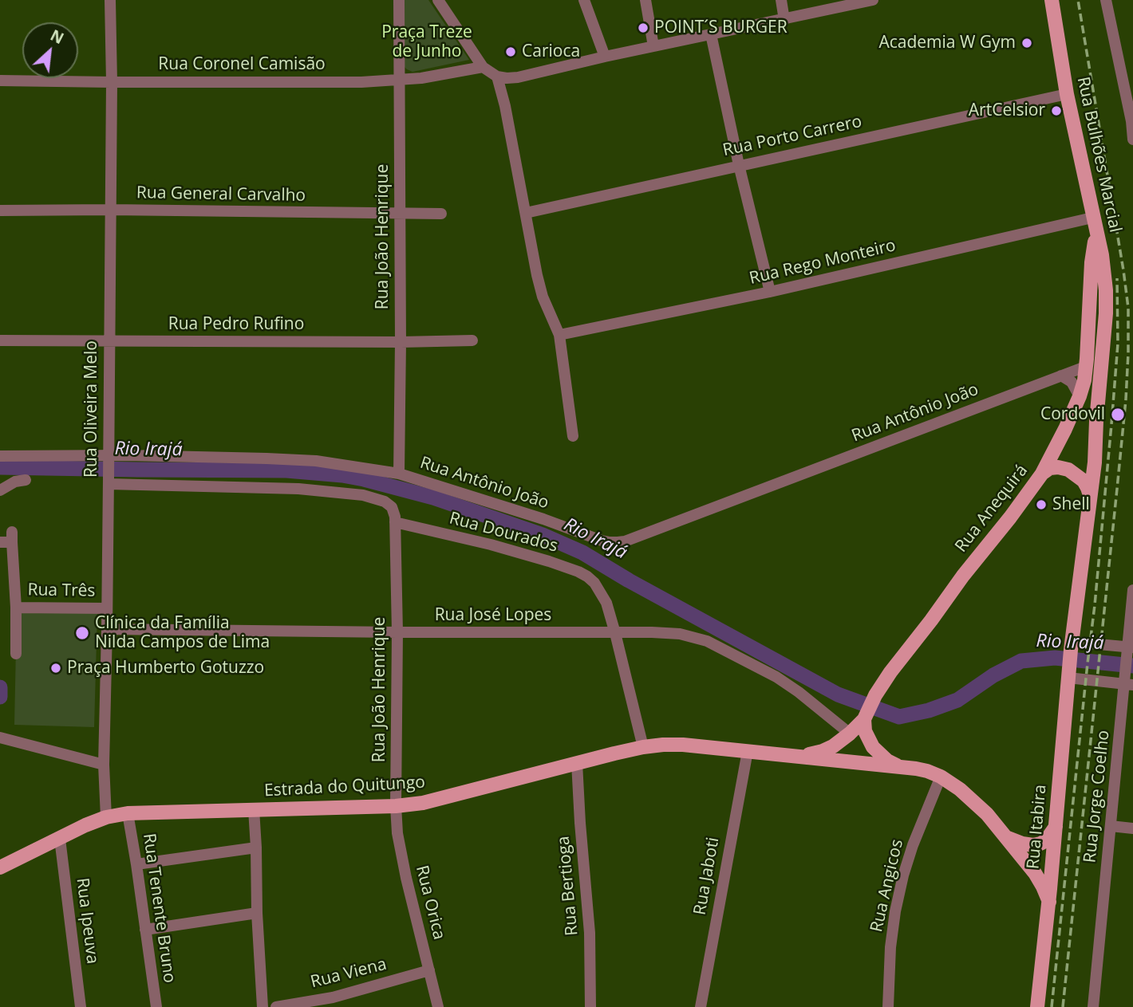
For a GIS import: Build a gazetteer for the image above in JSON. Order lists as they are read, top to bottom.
{
  "streets": {
    "main road": [
      "Rua Bulhões Marcial",
      "Rua Anequirá",
      "Estrada do Quitungo",
      "Rua Itabira"
    ],
    "street": [
      "Rua Coronel Camisão",
      "Rua Porto Carrero",
      "Rua General Carvalho",
      "Rua João Henrique",
      "Rua Rego Monteiro",
      "Rua Pedro Rufino",
      "Rua Oliveira Melo",
      "Rua Antônio João",
      "Rua Dourados",
      "Rua Três",
      "Rua José Lopes",
      "Rua Jorge Coelho",
      "Rua Jaboti",
      "Rua Bertioga",
      "Rua Angicos",
      "Rua Orica",
      "Rua Tenente Bruno",
      "Rua Ipeuva",
      "Rua Viena"
    ]
  },
  "crossings": [
    ["Rua Coronel Camisão", "Rua João Henrique"],
    ["Rua Coronel Camisão", "Rua Oliveira Melo"],
    ["Rua Porto Carrero", "Rua Bulhões Marcial"],
    ["Rua Bulhões Marcial", "Rua Rego Monteiro"],
    ["Rua Bulhões Marcial", "Rua Anequirá"],
    ["Rua Bulhões Marcial", "Rua Itabira"],
    ["Rua General Carvalho", "Rua João Henrique"],
    ["Rua General Carvalho", "Rua Oliveira Melo"],
    ["Rua João Henrique", "Rua Pedro Rufino"],
    ["Rua João Henrique", "Rua Oliveira Melo"],
    ["Rua João Henrique", "Rua Antônio João"],
    ["Rua João Henrique", "Rua Dourados"],
    ["Rua João Henrique", "Rua José Lopes"],
    ["Rua João Henrique", "Estrada do Quitungo"],
    ["Rua João Henrique", "Rua Orica"],
    ["Rua Pedro Rufino", "Rua Oliveira Melo"],
    ["Rua Oliveira Melo", "Rua Antônio João"],
    ["Rua Oliveira Melo", "Rua Três"],
    ["Rua Oliveira Melo", "Rua José Lopes"],
    ["Rua Oliveira Melo", "Estrada do Quitungo"],
    ["Rua Antônio João", "Rua Anequirá"],
    ["Rua Anequirá", "Estrada do Quitungo"],
    ["Rua Dourados", "Rua José Lopes"],
    ["Rua Dourados", "Estrada do Quitungo"],
    ["Rua José Lopes", "Estrada do Quitungo"],
    ["Estrada do Quitungo", "Rua Itabira"],
    ["Estrada do Quitungo", "Rua Jaboti"],
    ["Estrada do Quitungo", "Rua Bertioga"],
    ["Estrada do Quitungo", "Rua Angicos"],
    ["Estrada do Quitungo", "Rua Orica"],
    ["Estrada do Quitungo", "Rua Tenente Bruno"],
    ["Estrada do Quitungo", "Rua Ipeuva"],
    ["Rua Orica", "Rua Viena"]
  ],
  "water": ["Rio Irajá"],
  "parks": ["Praça Treze de Junho"],
  "places": [
    "POINT´S BURGER",
    "Academia W Gym",
    "Carioca",
    "ArtCelsior",
    "Cordovil",
    "Shell",
    "Clínica da Família Nilda Campos de Lima",
    "Praça Humberto Gotuzzo"
  ],
  "north": "top right"
}
